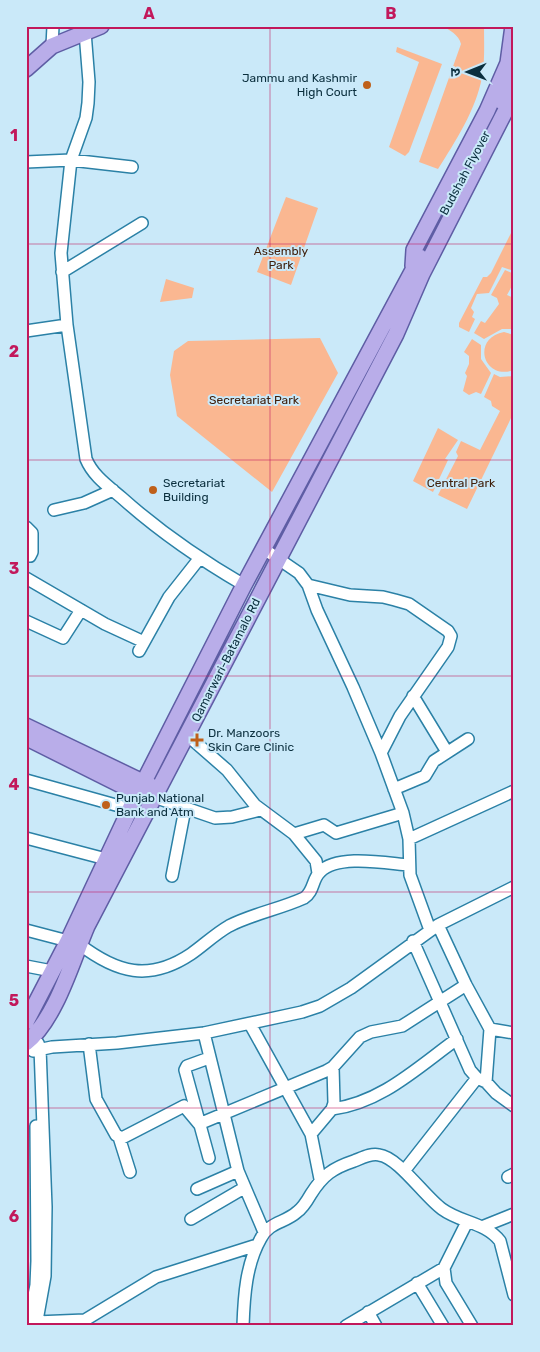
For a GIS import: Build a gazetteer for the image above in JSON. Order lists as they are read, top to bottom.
{
  "streets": {
    "main road": ["Budshah Flyover", "Qamarwari-Batamalo Rd"]
  },
  "crossings": [
    ["Budshah Flyover", "Qamarwari-Batamalo Rd"]
  ],
  "parks": ["Assembly Park", "Secretariat Park", "Central Park"],
  "places": {
    "other": ["Jammu and Kashmir High Court", "Secretariat Building", "Punjab National Bank and Atm"],
    "health": ["Dr. Manzoors Skin Care Clinic"]
  },
  "north": "left",
  "grid": {
    "columns": ["A", "B"],
    "rows": [
      "1",
      "2",
      "3",
      "4",
      "5",
      "6"
    ]
  }
}
